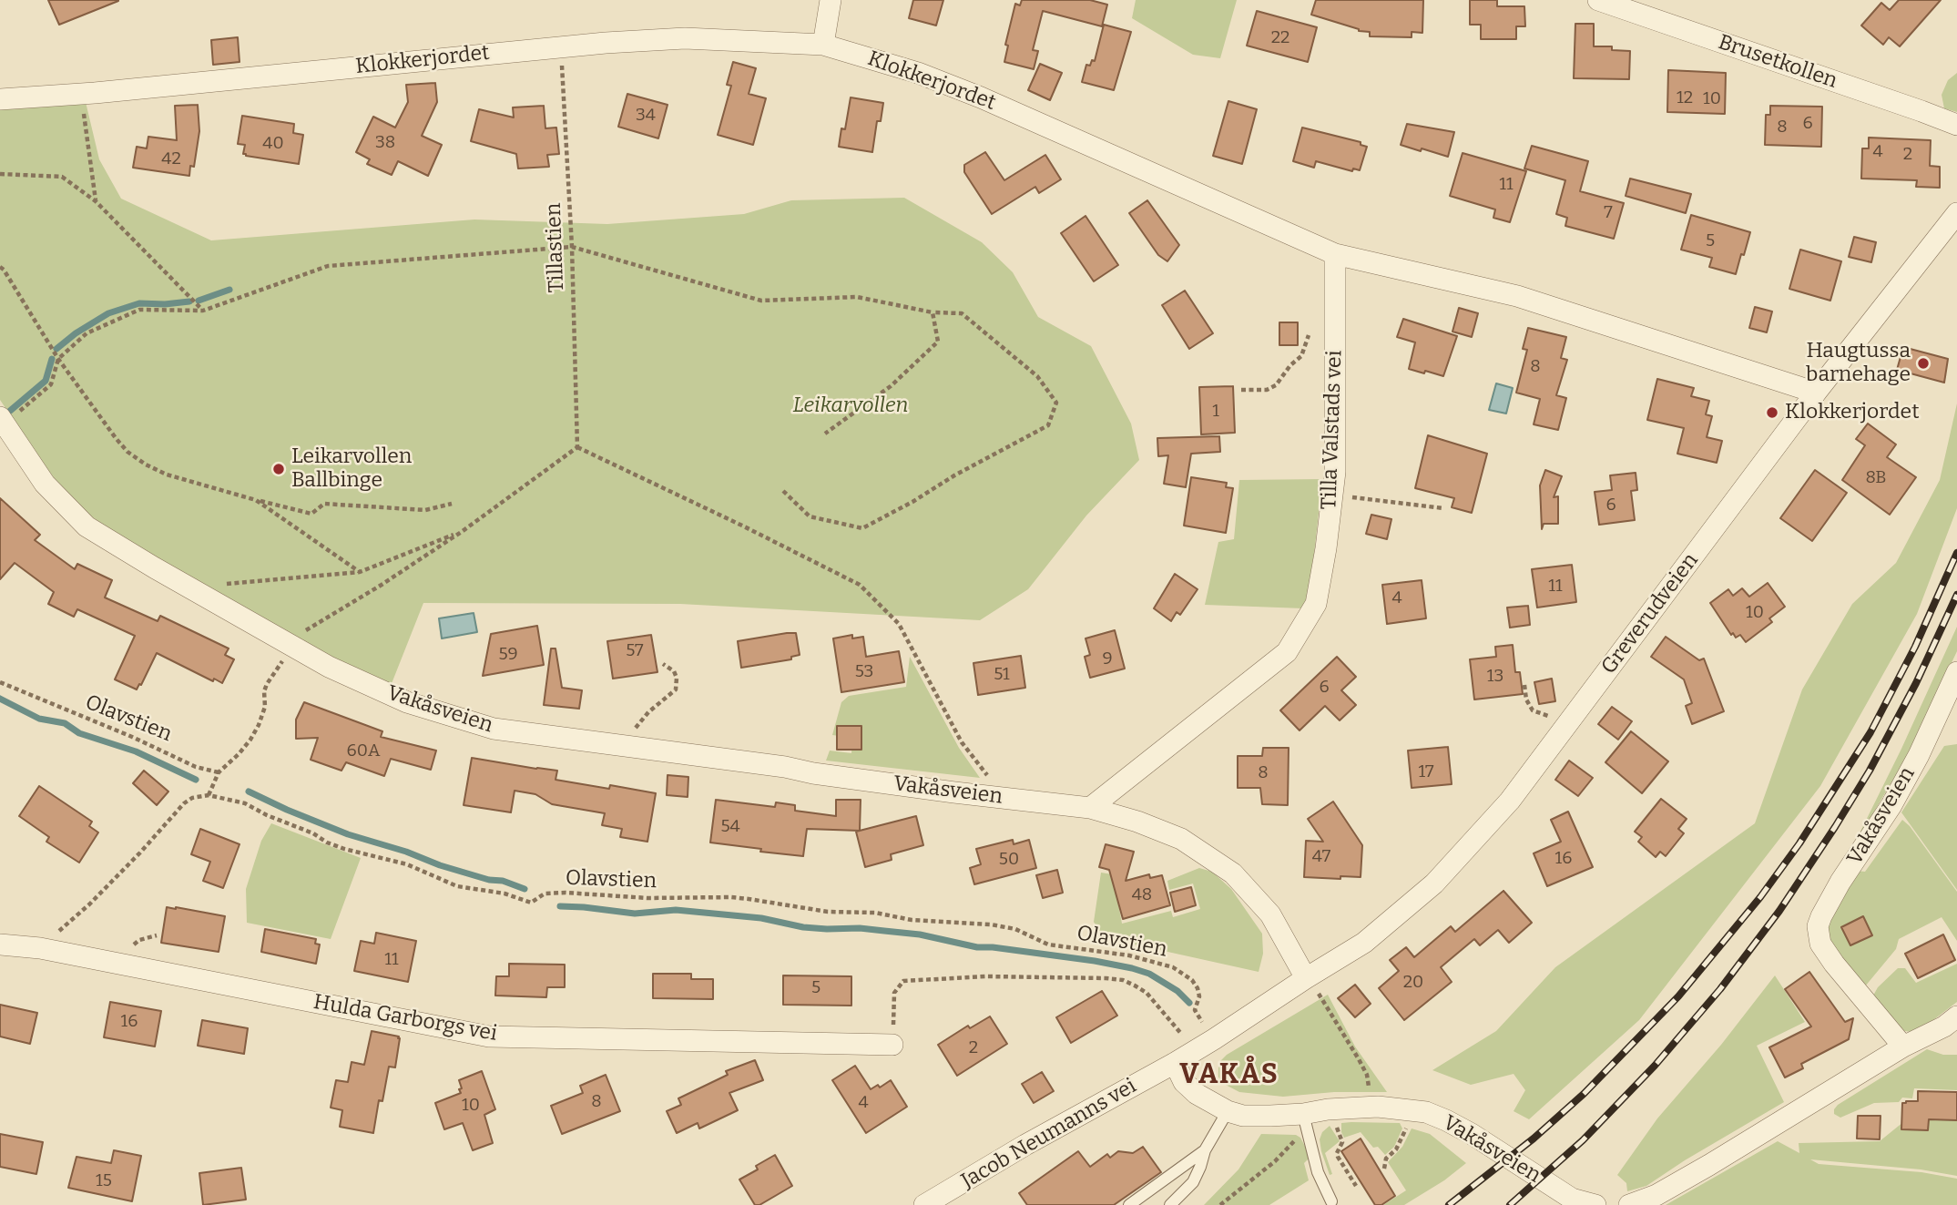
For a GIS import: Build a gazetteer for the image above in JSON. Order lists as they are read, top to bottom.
{
  "streets": {
    "street": [
      "Klokkerjordet",
      "Brusetkollen",
      "Tilla Valstads vei",
      "Greverudveien",
      "Vakåsveien",
      "Hulda Garborgs vei",
      "Jacob Neumanns vei"
    ],
    "path": ["Tillastien", "Olavstien"]
  },
  "crossings": [
    ["Klokkerjordet", "Tillastien"],
    ["Klokkerjordet", "Tilla Valstads vei"],
    ["Klokkerjordet", "Greverudveien"],
    ["Tilla Valstads vei", "Vakåsveien"],
    ["Greverudveien", "Vakåsveien"],
    ["Vakåsveien", "Jacob Neumanns vei"]
  ],
  "districts": ["VAKÅS"],
  "parks": ["Leikarvollen"],
  "places": ["Haugtussa barnehage", "Klokkerjordet", "Leikarvollen Ballbinge"],
  "house_numbers": [
    "22",
    "12",
    "10",
    "34",
    "6",
    "8",
    "38",
    "40",
    "4",
    "2",
    "42",
    "11",
    "7",
    "5",
    "8",
    "1",
    "8B",
    "6",
    "11",
    "4",
    "10",
    "57",
    "59",
    "9",
    "53",
    "51",
    "13",
    "6",
    "60A",
    "17",
    "8",
    "54",
    "47",
    "16",
    "50",
    "48",
    "11",
    "20",
    "5",
    "16",
    "2",
    "8",
    "4",
    "10",
    "15"
  ]
}
